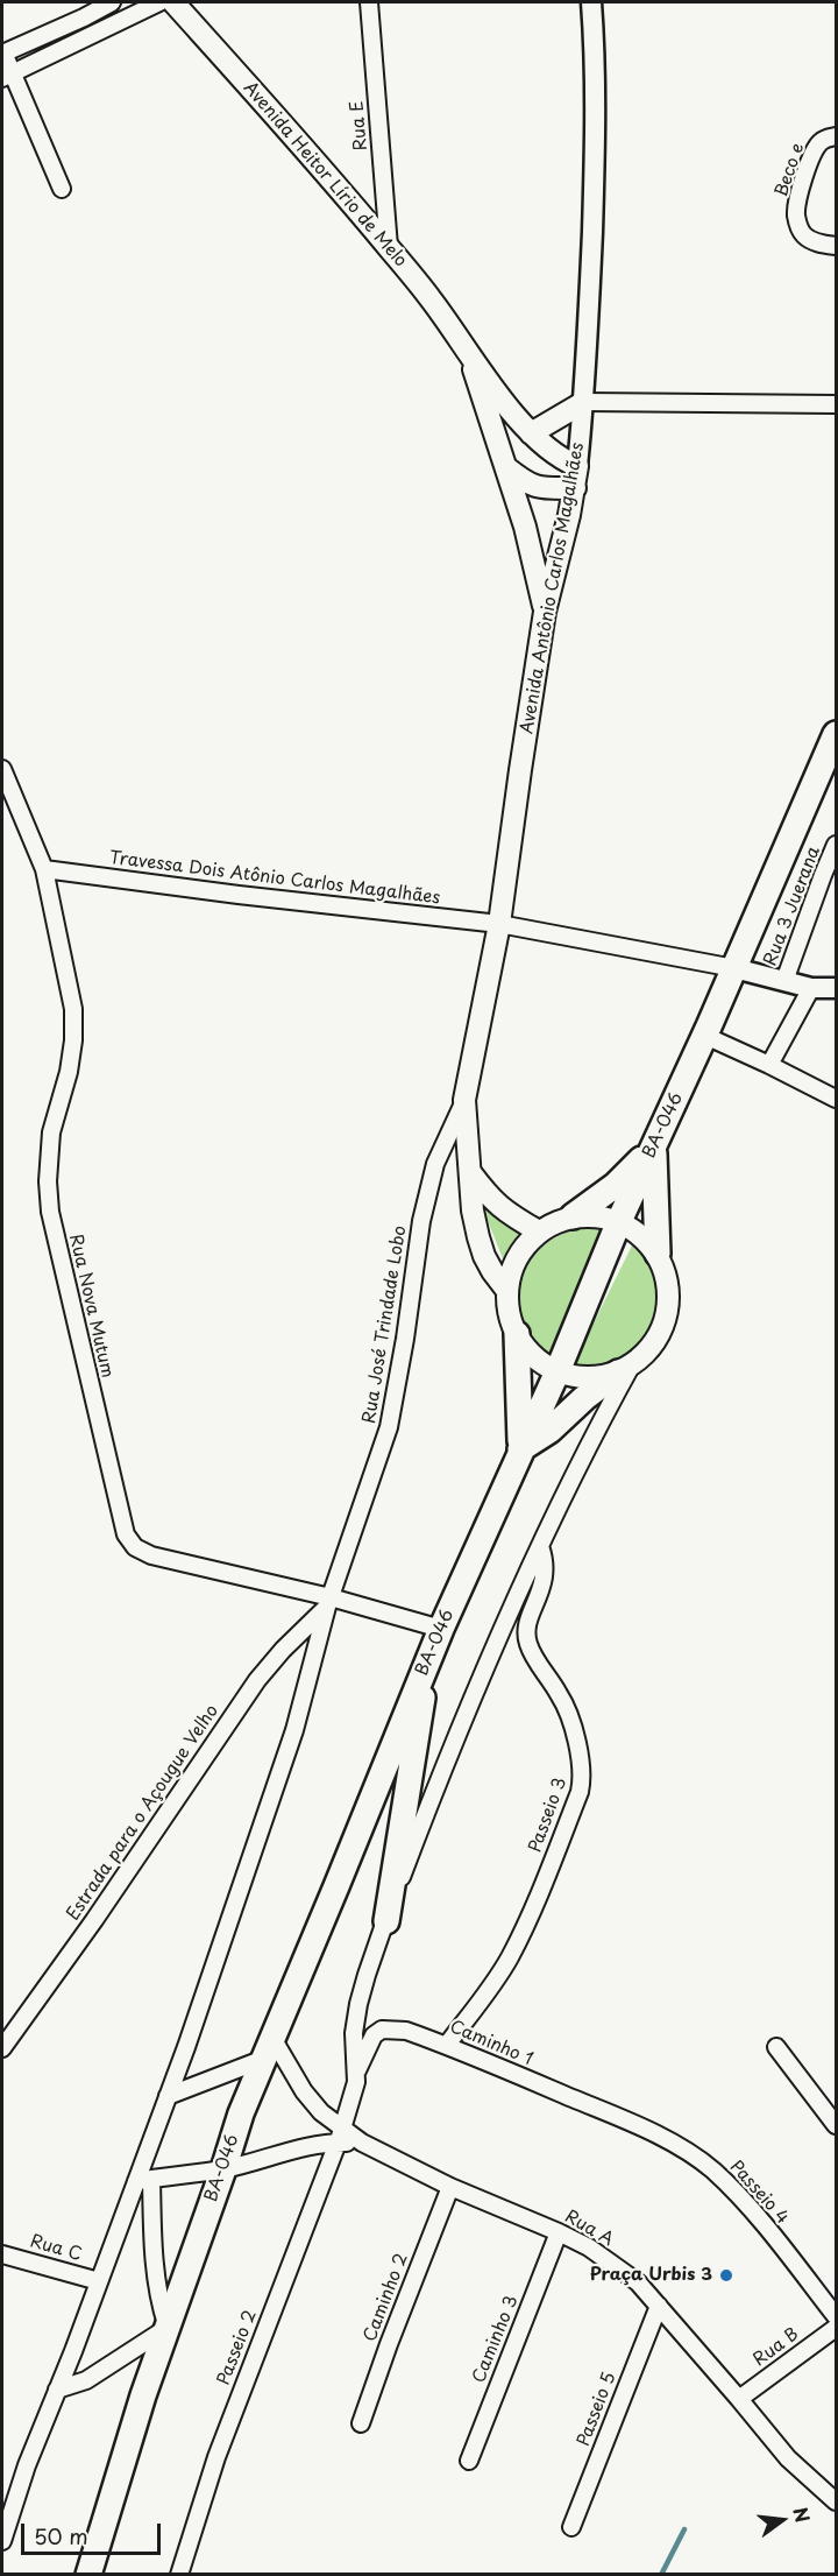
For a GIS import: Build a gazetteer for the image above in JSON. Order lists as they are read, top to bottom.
{
  "streets": {
    "main road": ["Avenida Heitor Lírio de Melo", "Avenida Antônio Carlos Magalhães", "BA-046"],
    "street": [
      "Rua E",
      "Beco e",
      "Travessa Dois Atônio Carlos Magalhães",
      "Rua 3 Juerana",
      "Rua Nova Mutum",
      "Rua José Trindade Lobo",
      "Estrada para o Açougue Velho",
      "Passeio 3",
      "Caminho 1",
      "Passeio 4",
      "Rua A",
      "Rua C",
      "Caminho 2",
      "Caminho 3",
      "Passeio 2",
      "Rua B",
      "Passeio 5"
    ]
  },
  "crossings": [
    ["Rua E", "Avenida Heitor Lírio de Melo"],
    ["Avenida Heitor Lírio de Melo", "Avenida Antônio Carlos Magalhães"],
    ["Avenida Antônio Carlos Magalhães", "Travessa Dois Atônio Carlos Magalhães"],
    ["Avenida Antônio Carlos Magalhães", "Rua José Trindade Lobo"],
    ["Travessa Dois Atônio Carlos Magalhães", "BA-046"],
    ["Travessa Dois Atônio Carlos Magalhães", "Rua Nova Mutum"],
    ["BA-046", "Rua Nova Mutum"],
    ["BA-046", "Rua A"],
    ["Rua Nova Mutum", "Rua José Trindade Lobo"],
    ["Rua Nova Mutum", "Estrada para o Açougue Velho"],
    ["Rua José Trindade Lobo", "Estrada para o Açougue Velho"],
    ["Rua José Trindade Lobo", "Rua A"],
    ["Rua José Trindade Lobo", "Rua C"],
    ["Passeio 3", "Caminho 1"],
    ["Caminho 1", "Passeio 4"],
    ["Caminho 1", "Passeio 2"],
    ["Rua A", "Caminho 2"],
    ["Rua A", "Caminho 3"],
    ["Rua A", "Passeio 2"],
    ["Rua A", "Rua B"],
    ["Rua A", "Passeio 5"]
  ],
  "places": ["Praça Urbis 3"],
  "scale_bar": "50 m",
  "north": "right"
}
